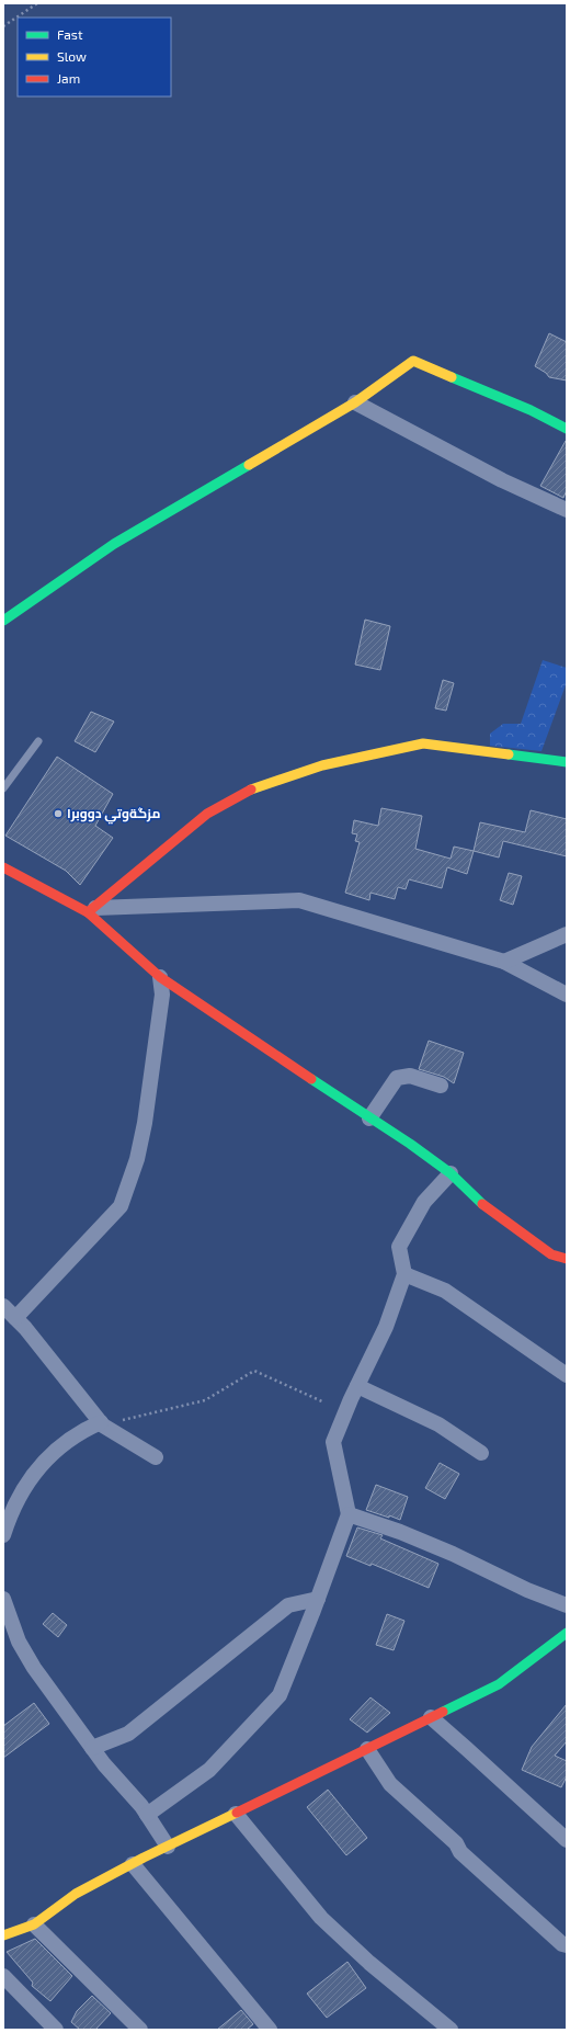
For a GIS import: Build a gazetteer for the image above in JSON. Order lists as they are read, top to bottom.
{
  "places": ["مزگةوتي دووبرا"],
  "legend": ["Fast", "Slow", "Jam"]
}
